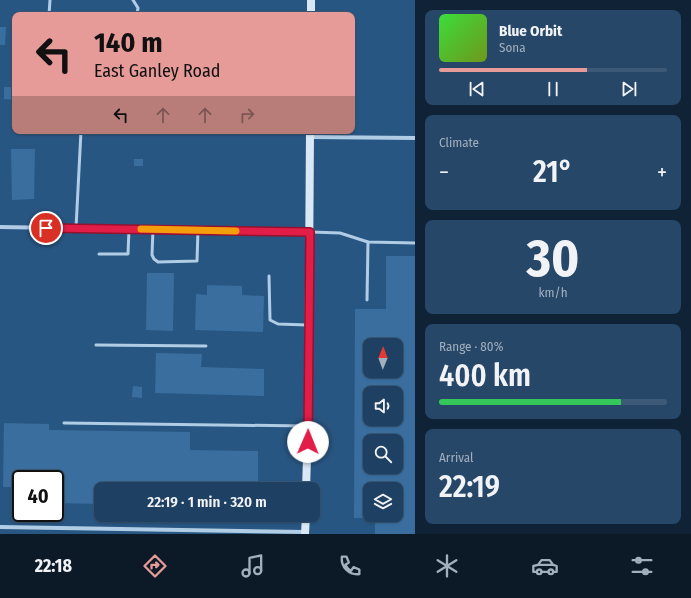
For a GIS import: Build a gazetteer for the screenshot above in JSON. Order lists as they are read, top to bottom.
{
  "north": "top",
  "page": {
    "turn": ["140 m", "East Ganley Road"],
    "song": ["Blue Orbit", "Sona"],
    "tile": [
      "Climate",
      ["30", "km/h"],
      ["Range · 80%", "400 km"],
      ["Arrival", "22:19"]
    ],
    "heat": ["−", "21°", "+"],
    "limit": "40",
    "trip": "22:19 · 1 min · 320 m",
    "tabs": "22:18"
  }
}
